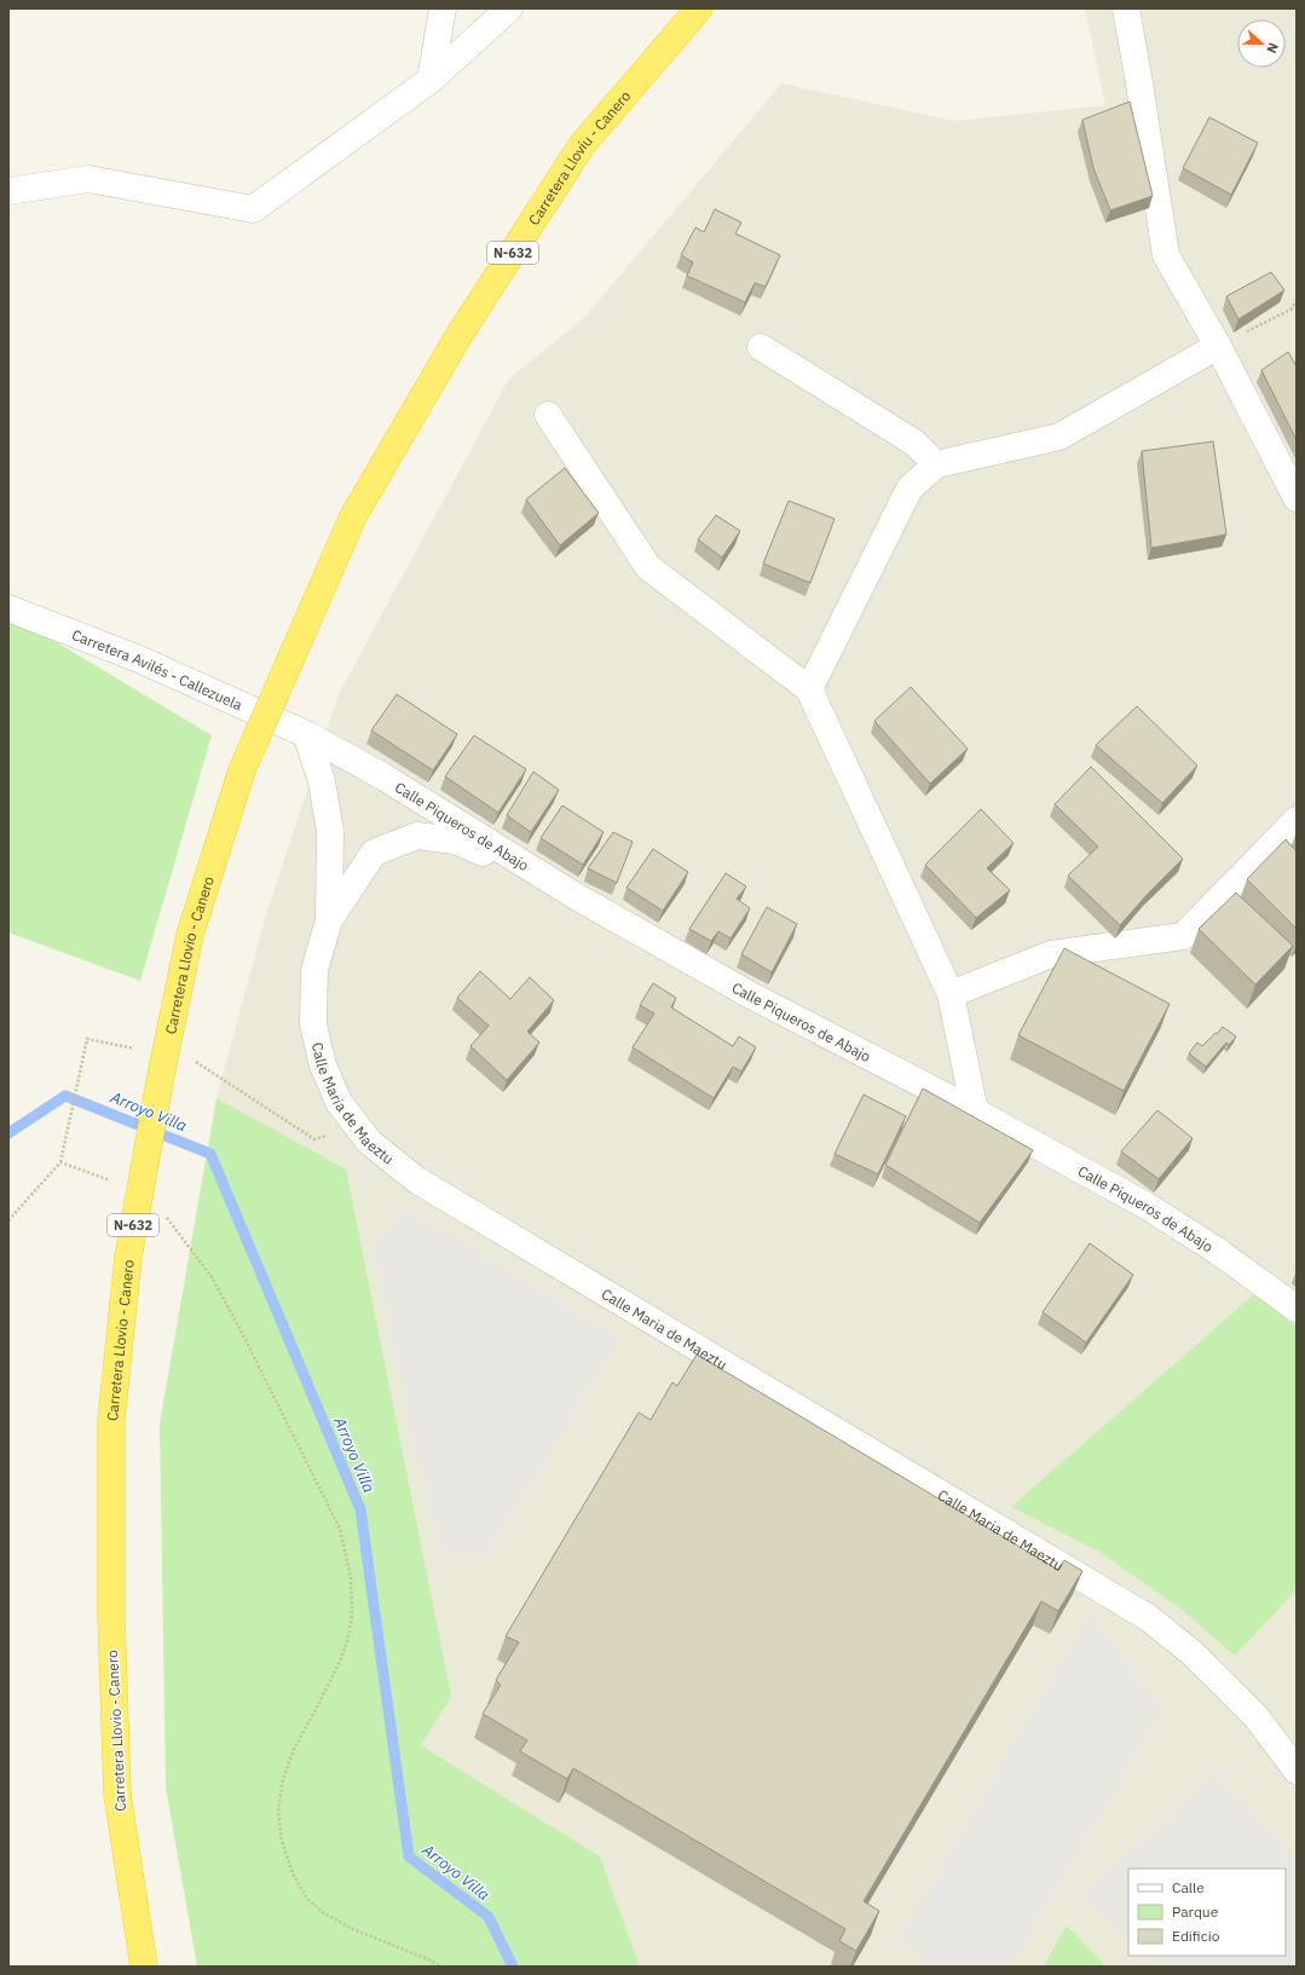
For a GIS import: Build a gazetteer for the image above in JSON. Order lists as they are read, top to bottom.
{
  "streets": {
    "highway": ["Carretera Lloviu - Canero", "N-632", "Carretera Llovio - Canero"],
    "street": ["Carretera Avilés - Callezuela", "Calle Piqueros de Abajo", "Calle Maria de Maeztu"]
  },
  "crossings": [
    ["Carretera Lloviu - Canero", "Carretera Llovio - Canero"],
    ["Carretera Avilés - Callezuela", "Calle Piqueros de Abajo"],
    ["Carretera Avilés - Callezuela", "Calle Maria de Maeztu"],
    ["Calle Piqueros de Abajo", "Calle Maria de Maeztu"]
  ],
  "water": ["Arroyo Villa"],
  "legend": ["Calle", "Parque", "Edificio"],
  "north": "right"
}
